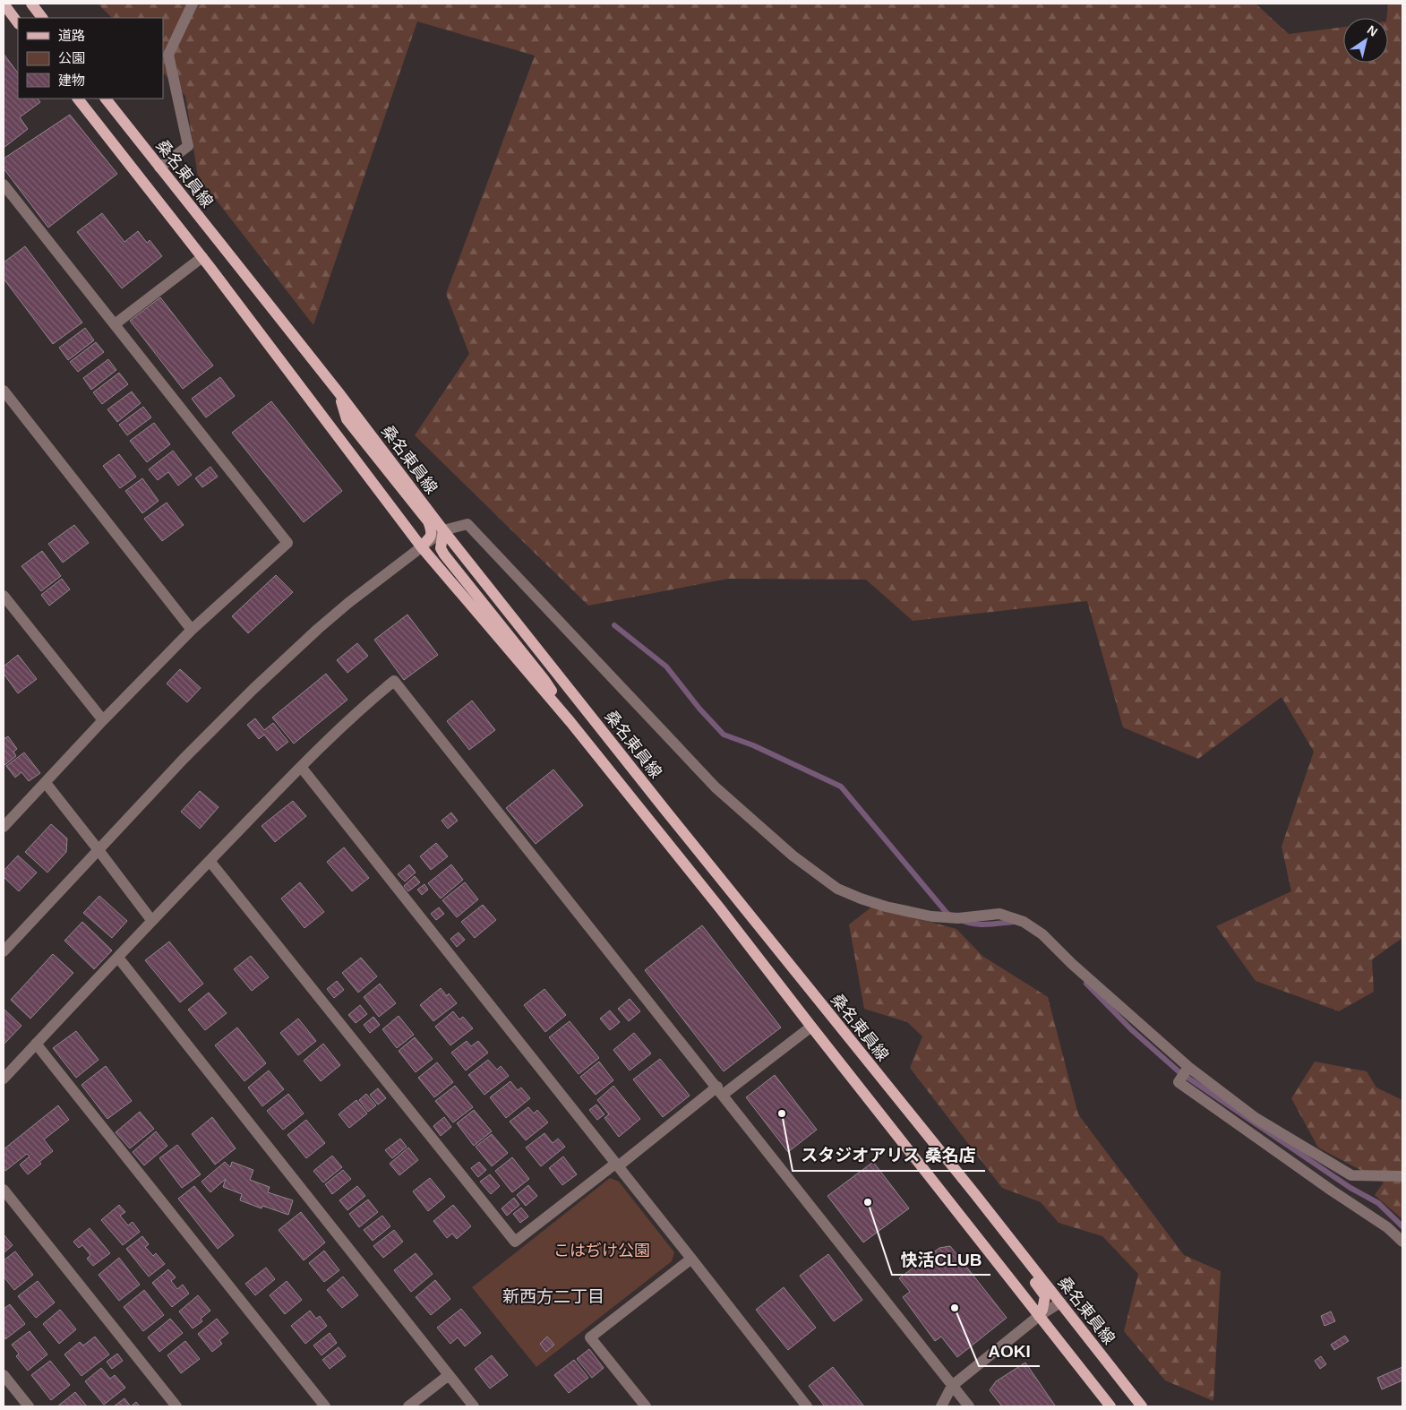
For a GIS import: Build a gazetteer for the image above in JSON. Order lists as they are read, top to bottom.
{
  "streets": {
    "main road": ["桑名東員線"]
  },
  "districts": ["新西方二丁目"],
  "parks": ["こはぢけ公園"],
  "places": ["スタジオアリス 桑名店", "快活CLUB", "AOKI"],
  "legend": ["道路", "公園", "建物"],
  "north": "top right"
}
